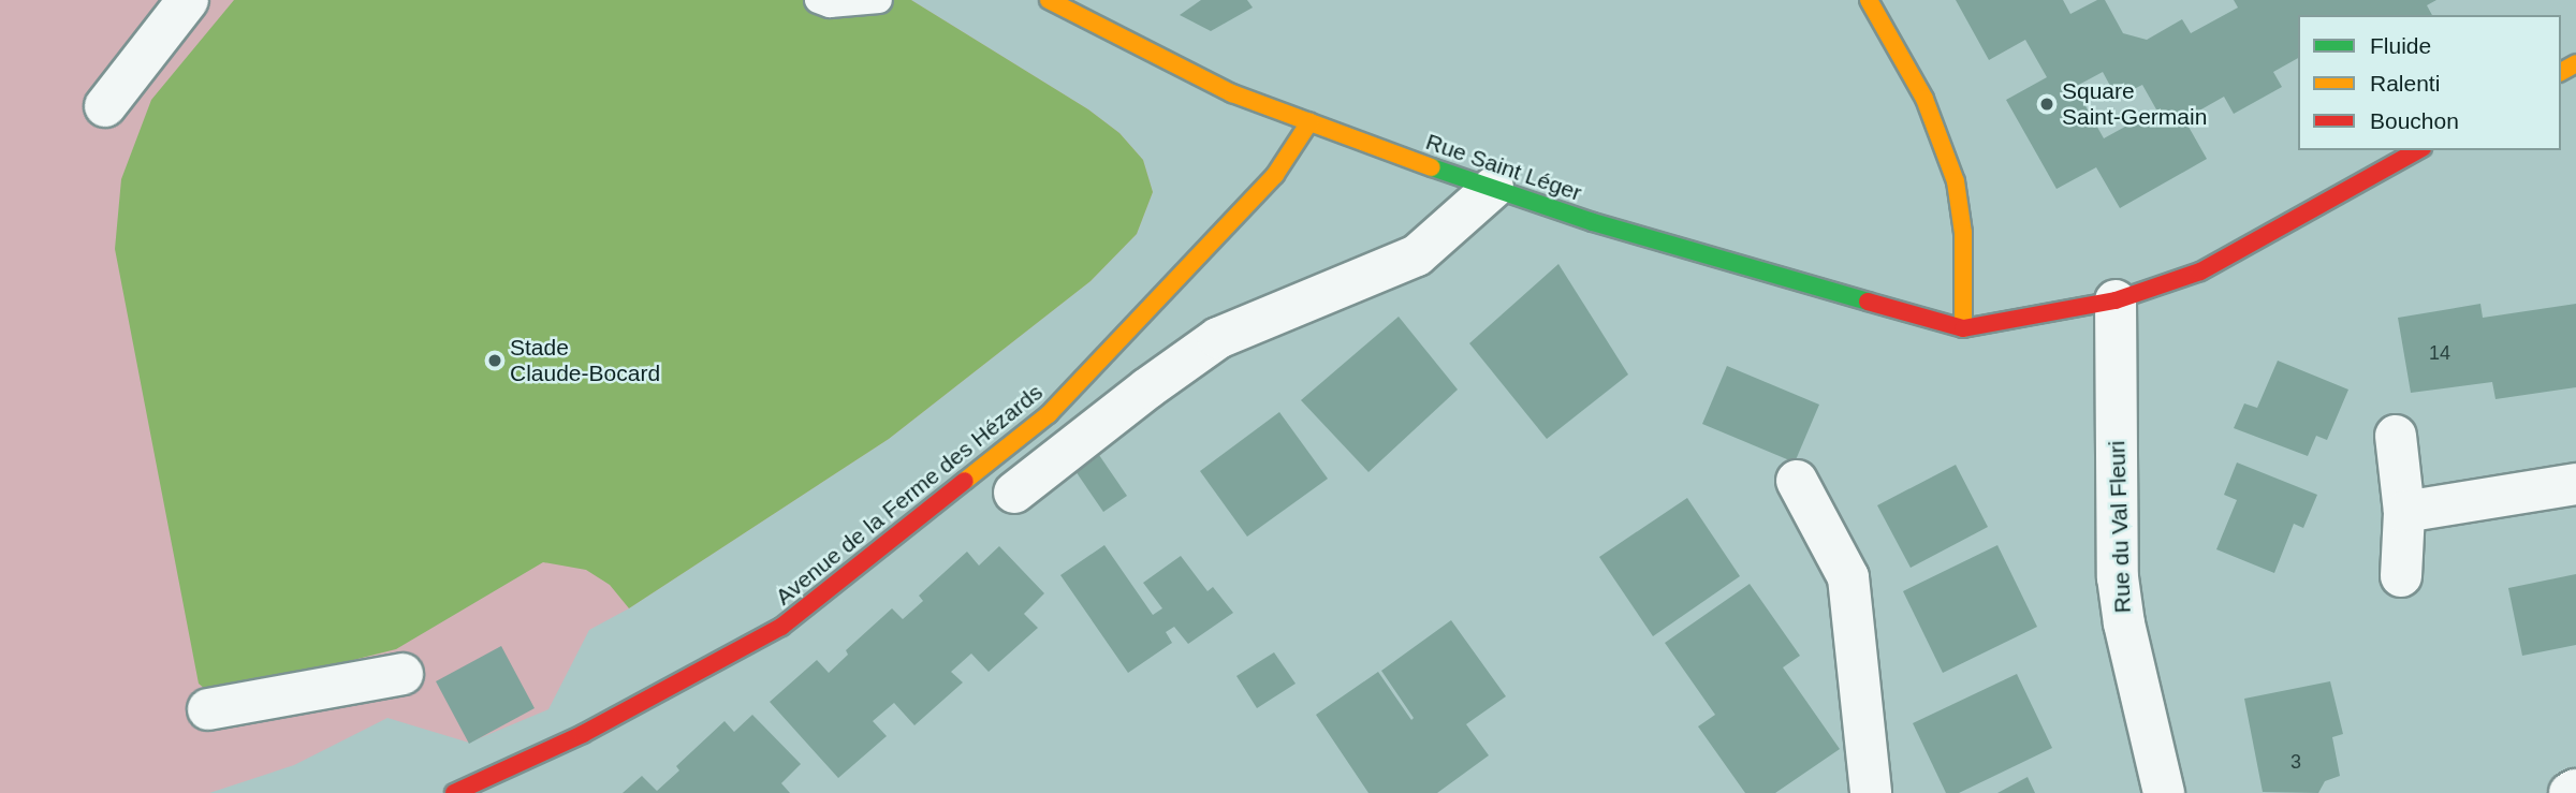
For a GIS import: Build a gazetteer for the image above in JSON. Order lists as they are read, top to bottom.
{
  "streets": {
    "street": ["Rue Saint Léger", "Avenue de la Ferme des Hézards", "Rue du Val Fleuri"]
  },
  "crossings": [
    ["Rue Saint Léger", "Avenue de la Ferme des Hézards"]
  ],
  "places": ["Square Saint-Germain", "Stade Claude-Bocard"],
  "house_numbers": ["14", "3"],
  "legend": ["Fluide", "Ralenti", "Bouchon"]
}
